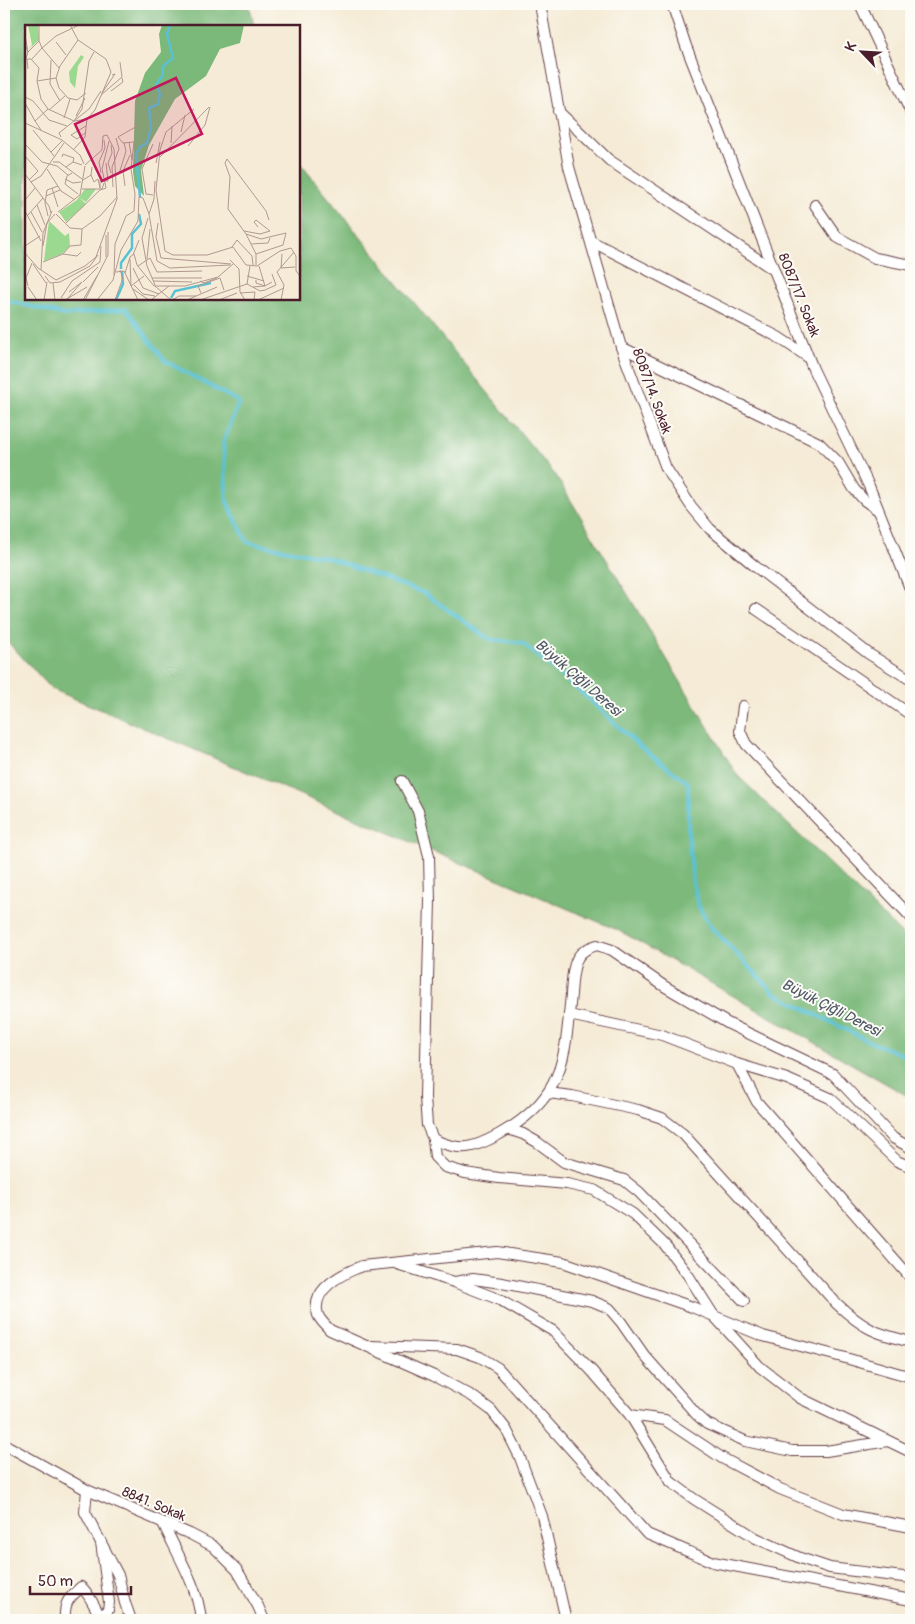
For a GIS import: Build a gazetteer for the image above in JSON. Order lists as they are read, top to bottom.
{
  "streets": {
    "street": ["8087/17. Sokak", "8087/14. Sokak", "8841. Sokak"]
  },
  "water": ["Büyük Çiğli Deresi"],
  "scale_bar": "50 m",
  "north": "top left"
}
